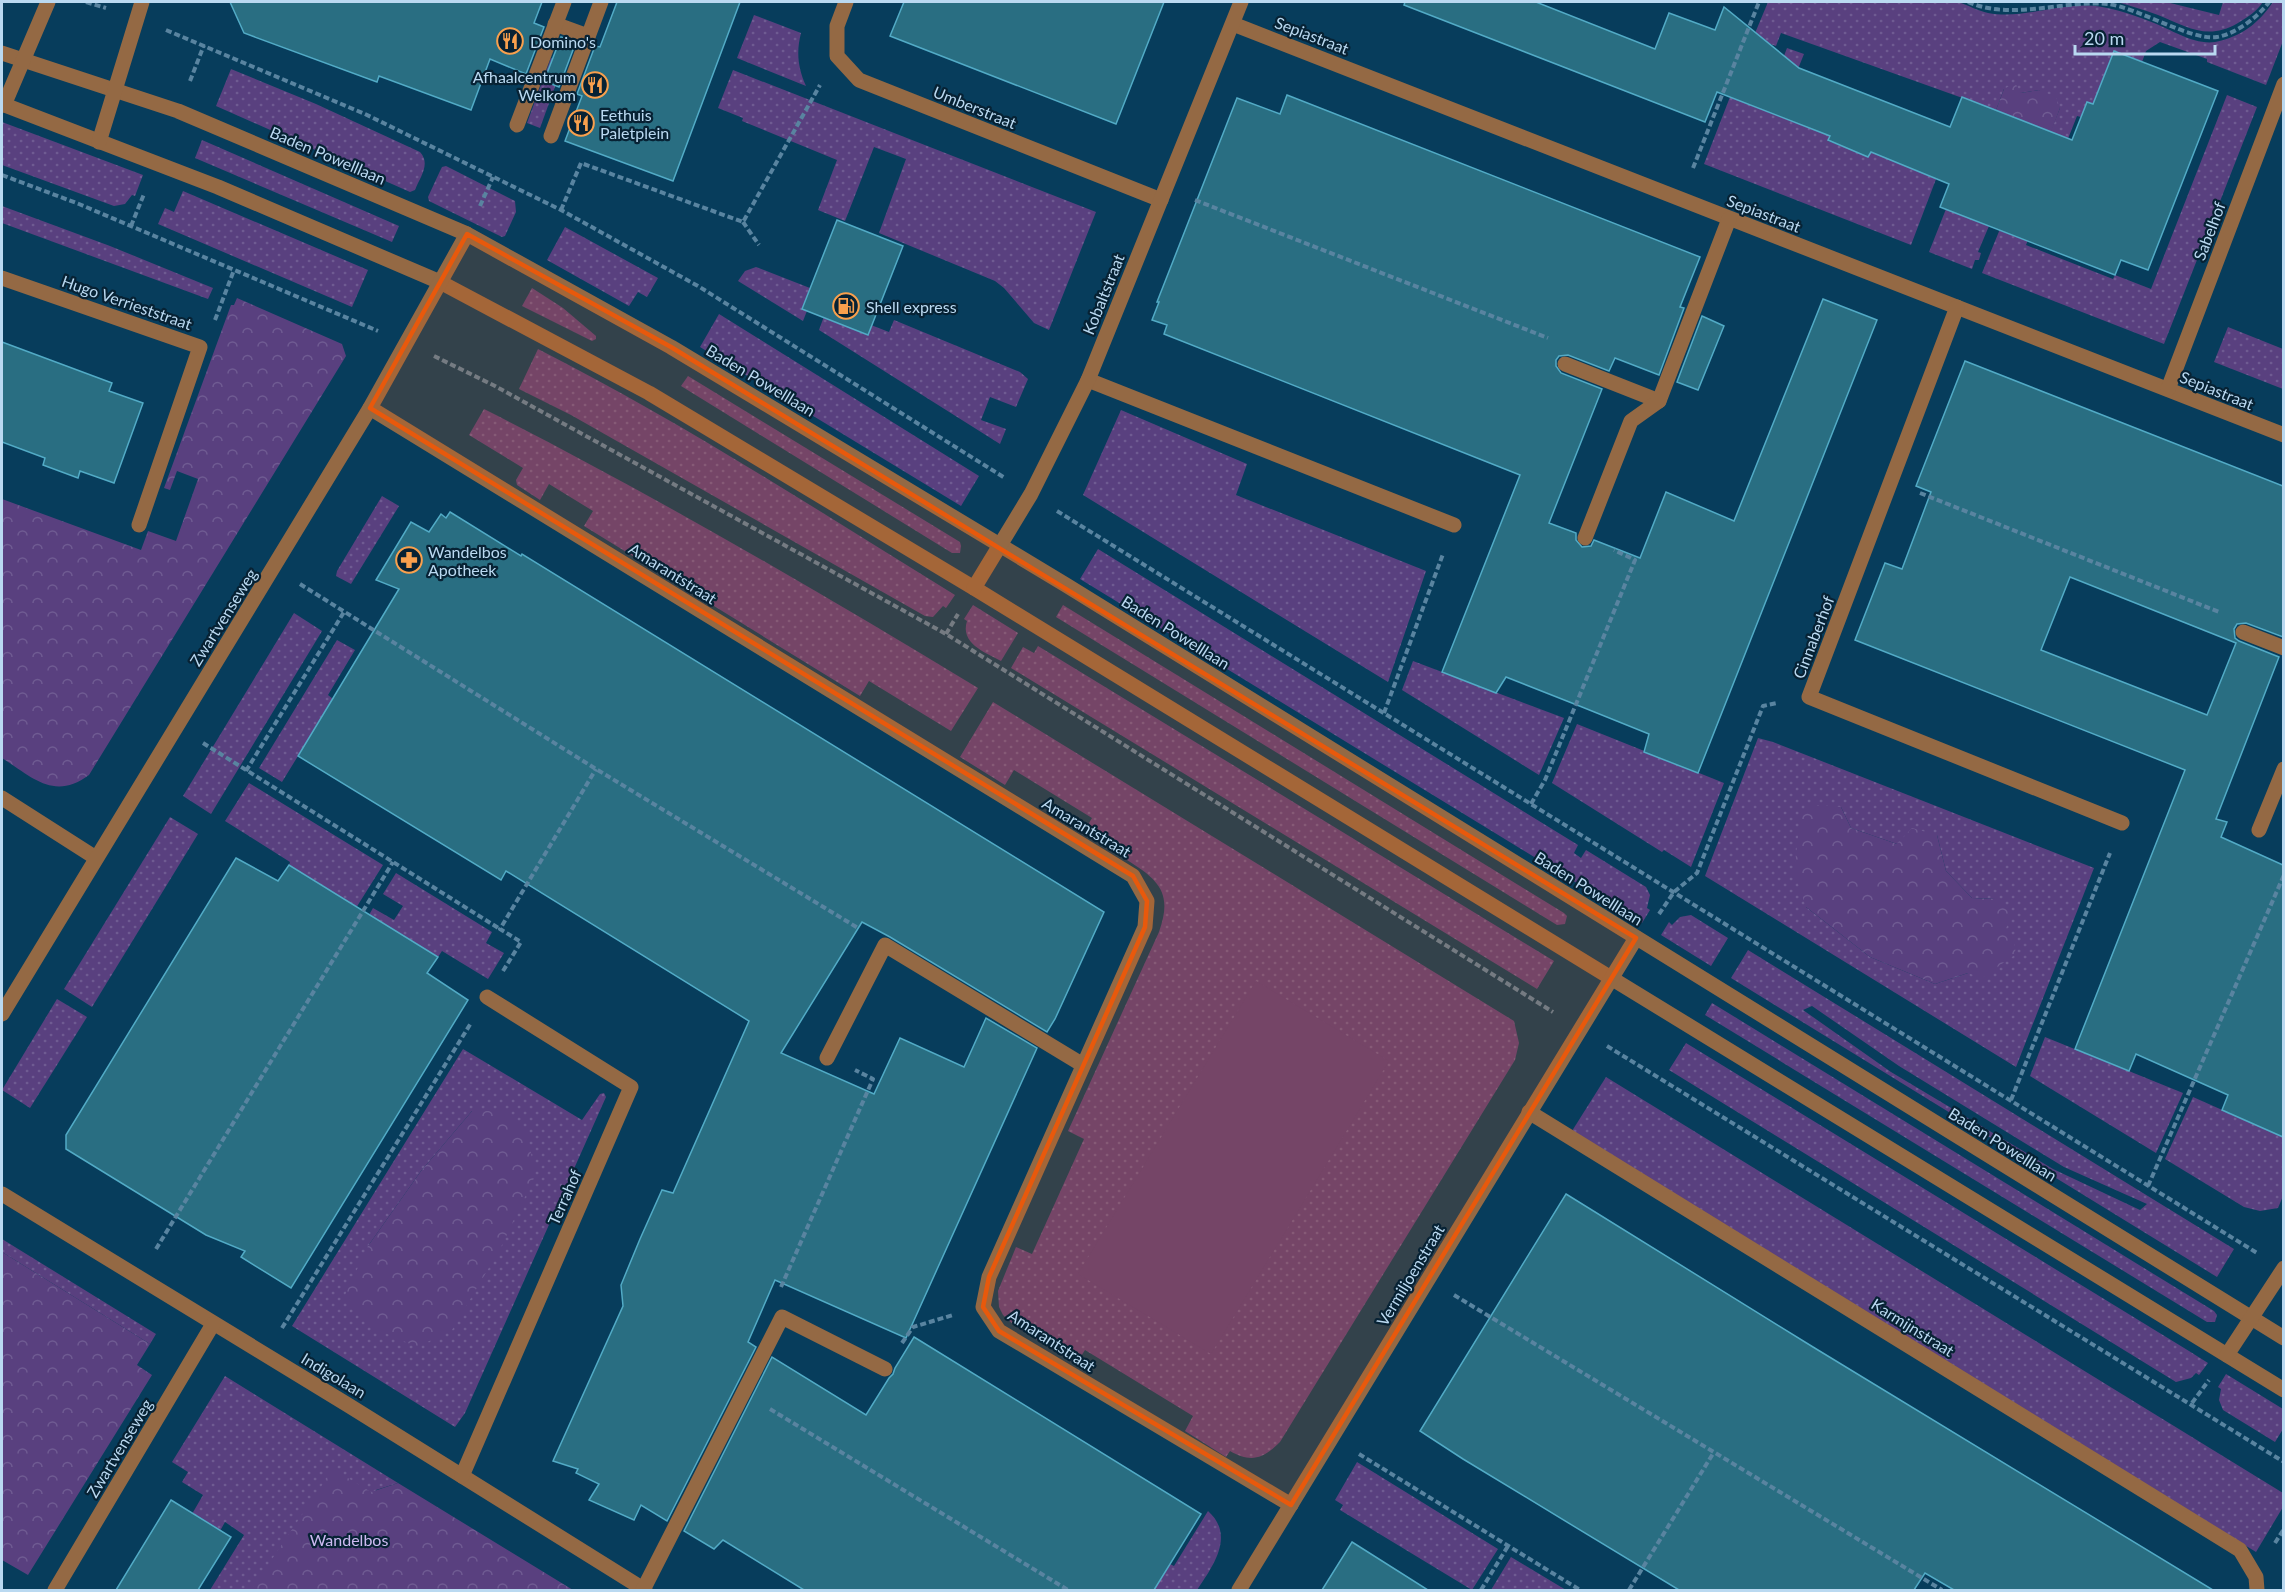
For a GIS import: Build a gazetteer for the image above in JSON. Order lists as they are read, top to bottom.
{
  "streets": {
    "street": [
      "Sepiastraat",
      "Umberstraat",
      "Baden Powelllaan",
      "Sabelhof",
      "Kobaltstraat",
      "Hugo Verrieststraat",
      "Amarantstraat",
      "Zwartvenseweg",
      "Cinnaberhof",
      "Terrahof",
      "Vermiljoenstraat",
      "Karmijnstraat",
      "Indigolaan"
    ]
  },
  "crossings": [
    ["Sepiastraat", "Sabelhof"],
    ["Sepiastraat", "Kobaltstraat"],
    ["Sepiastraat", "Cinnaberhof"],
    ["Umberstraat", "Kobaltstraat"],
    ["Baden Powelllaan", "Kobaltstraat"],
    ["Baden Powelllaan", "Zwartvenseweg"],
    ["Baden Powelllaan", "Vermiljoenstraat"],
    ["Amarantstraat", "Zwartvenseweg"],
    ["Amarantstraat", "Vermiljoenstraat"],
    ["Zwartvenseweg", "Indigolaan"],
    ["Terrahof", "Indigolaan"],
    ["Vermiljoenstraat", "Karmijnstraat"]
  ],
  "parks": ["Wandelbos"],
  "places": {
    "restaurant": ["Domino's", "Afhaalcentrum Welkom", "Eethuis Paletplein"],
    "fuel station": ["Shell express"],
    "pharmacy": ["Wandelbos Apotheek"]
  },
  "scale_bar": "20 m"
}
